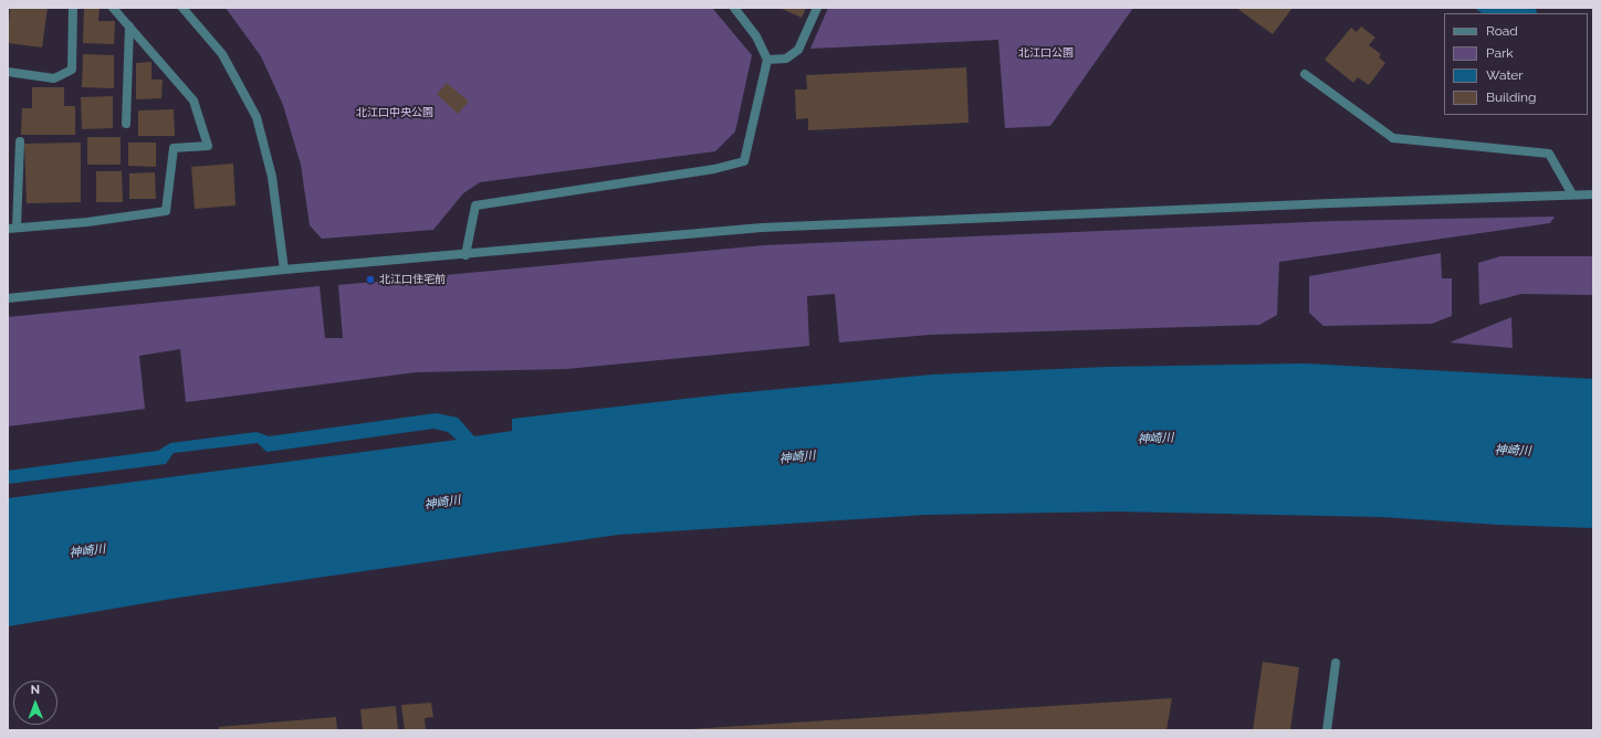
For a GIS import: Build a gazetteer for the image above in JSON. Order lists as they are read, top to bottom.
{
  "water": ["神崎川"],
  "parks": ["北江口公園", "北江口中央公園"],
  "places": ["北江口住宅前"],
  "legend": [
    "Road",
    "Park",
    "Water",
    "Building"
  ],
  "north": "top"
}
